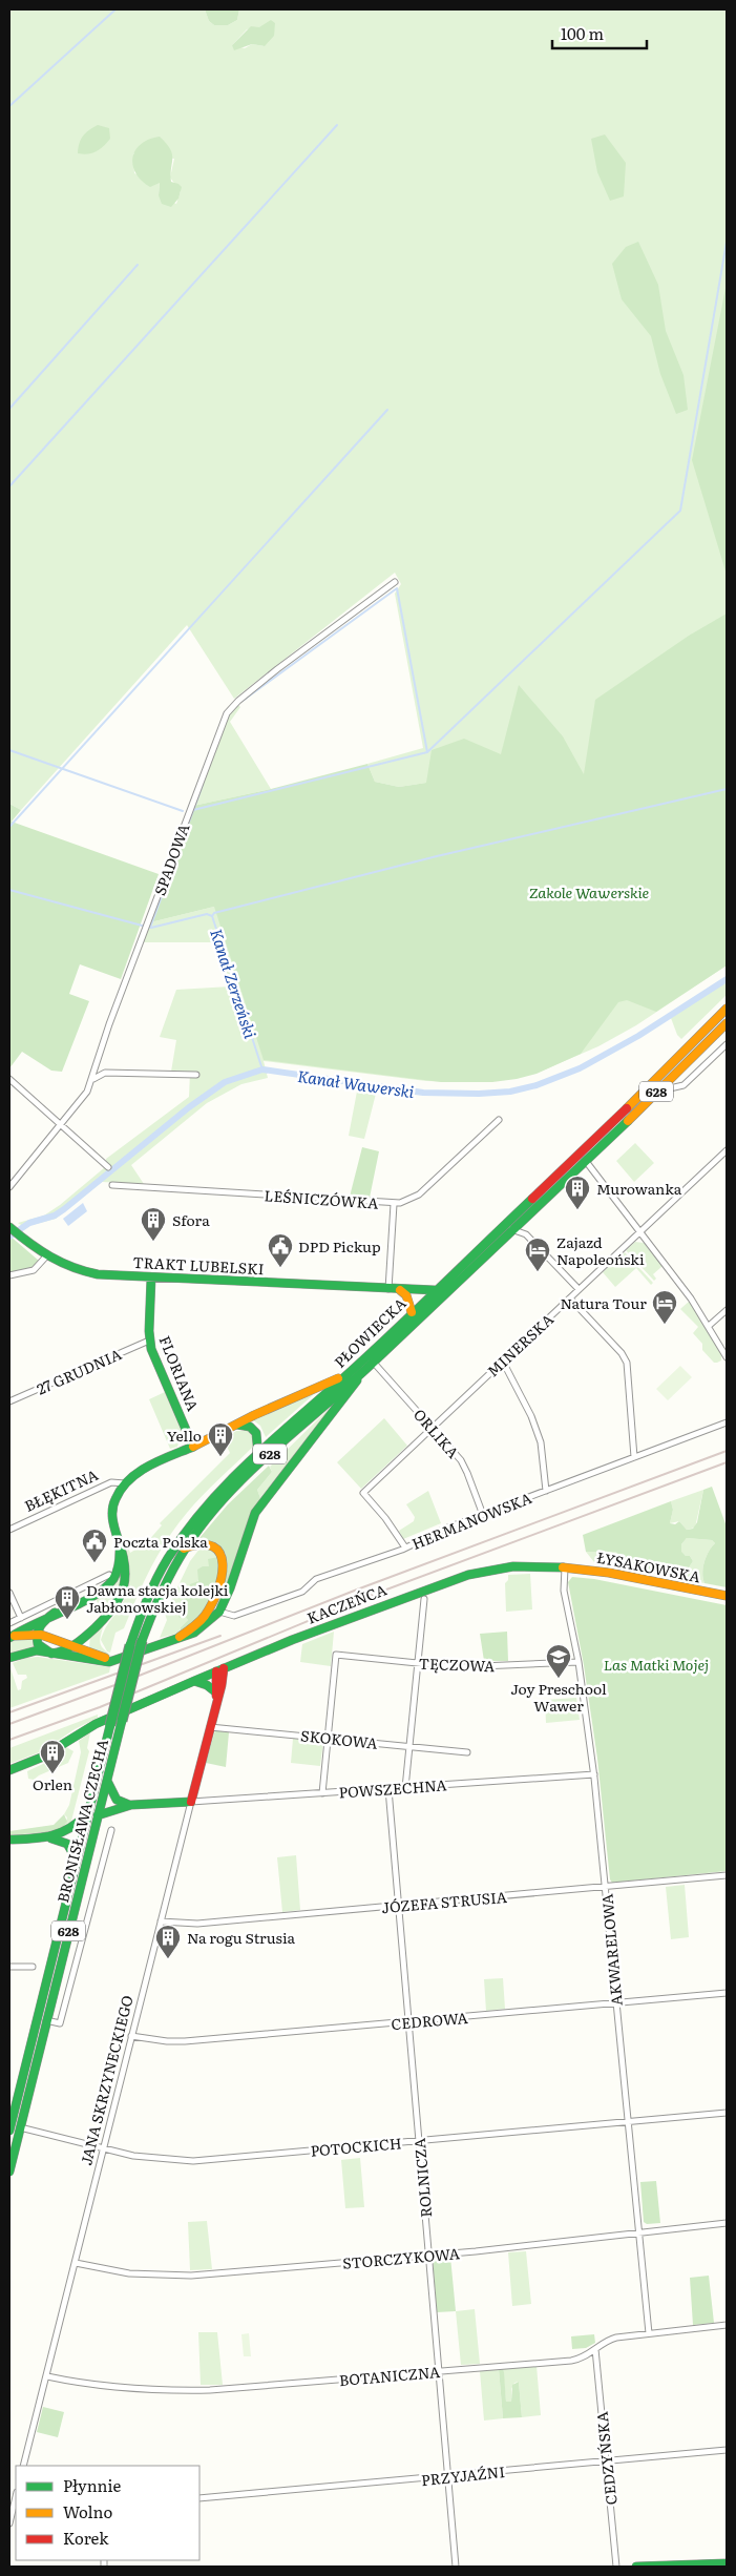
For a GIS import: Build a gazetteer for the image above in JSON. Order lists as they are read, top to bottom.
{
  "streets": {
    "main road": [
      "628",
      "TRAKT LUBELSKI",
      "PŁOWIECKA",
      "FLORIANA",
      "ŁYSAKOWSKA",
      "KACZEŃCA",
      "BRONISŁAWA CZECHA",
      "JANA SKRZYNECKIEGO"
    ],
    "street": [
      "SPADOWA",
      "LEŚNICZÓWKA",
      "MINERSKA",
      "27 GRUDNIA",
      "ORLIKA",
      "BŁĘKITNA",
      "HERMANOWSKA",
      "TĘCZOWA",
      "SKOKOWA",
      "POWSZECHNA",
      "JÓZEFA STRUSIA",
      "AKWARELOWA",
      "CEDROWA",
      "POTOCKICH",
      "ROLNICZA",
      "STORCZYKOWA",
      "BOTANICZNA",
      "CEDZYŃSKA",
      "PRZYJAŹNI"
    ]
  },
  "crossings": [
    ["TRAKT LUBELSKI", "PŁOWIECKA"],
    ["TRAKT LUBELSKI", "FLORIANA"],
    ["PŁOWIECKA", "ORLIKA"],
    ["PŁOWIECKA", "BRONISŁAWA CZECHA"],
    ["MINERSKA", "ORLIKA"],
    ["MINERSKA", "HERMANOWSKA"],
    ["27 GRUDNIA", "FLORIANA"],
    ["ORLIKA", "HERMANOWSKA"],
    ["ŁYSAKOWSKA", "KACZEŃCA"],
    ["ŁYSAKOWSKA", "AKWARELOWA"],
    ["KACZEŃCA", "AKWARELOWA"],
    ["KACZEŃCA", "JANA SKRZYNECKIEGO"],
    ["TĘCZOWA", "SKOKOWA"],
    ["TĘCZOWA", "AKWARELOWA"],
    ["SKOKOWA", "JANA SKRZYNECKIEGO"],
    ["POWSZECHNA", "AKWARELOWA"],
    ["POWSZECHNA", "JANA SKRZYNECKIEGO"],
    ["POWSZECHNA", "ROLNICZA"],
    ["BRONISŁAWA CZECHA", "POTOCKICH"],
    ["JÓZEFA STRUSIA", "AKWARELOWA"],
    ["JÓZEFA STRUSIA", "JANA SKRZYNECKIEGO"],
    ["JÓZEFA STRUSIA", "ROLNICZA"],
    ["AKWARELOWA", "CEDROWA"],
    ["AKWARELOWA", "POTOCKICH"],
    ["AKWARELOWA", "STORCZYKOWA"],
    ["AKWARELOWA", "BOTANICZNA"],
    ["CEDROWA", "JANA SKRZYNECKIEGO"],
    ["CEDROWA", "ROLNICZA"],
    ["JANA SKRZYNECKIEGO", "POTOCKICH"],
    ["JANA SKRZYNECKIEGO", "STORCZYKOWA"],
    ["JANA SKRZYNECKIEGO", "BOTANICZNA"],
    ["POTOCKICH", "ROLNICZA"],
    ["ROLNICZA", "STORCZYKOWA"],
    ["ROLNICZA", "BOTANICZNA"],
    ["ROLNICZA", "PRZYJAŹNI"],
    ["BOTANICZNA", "CEDZYŃSKA"],
    ["CEDZYŃSKA", "PRZYJAŹNI"]
  ],
  "water": ["Kanał Zerzeński", "Kanał Wawerski"],
  "parks": ["Zakole Wawerskie", "Las Matki Mojej"],
  "places": {
    "building": [
      "Murowanka",
      "Sfora",
      "Yello",
      "Dawna stacja kolejki Jabłonowskiej",
      "Orlen",
      "Na rogu Strusia"
    ],
    "public building": ["DPD Pickup", "Poczta Polska"],
    "hotel": ["Zajazd Napoleoński", "Natura Tour"],
    "school or university": ["Joy Preschool Wawer"]
  },
  "legend": ["Płynnie", "Wolno", "Korek"],
  "scale_bar": "100 m"
}
